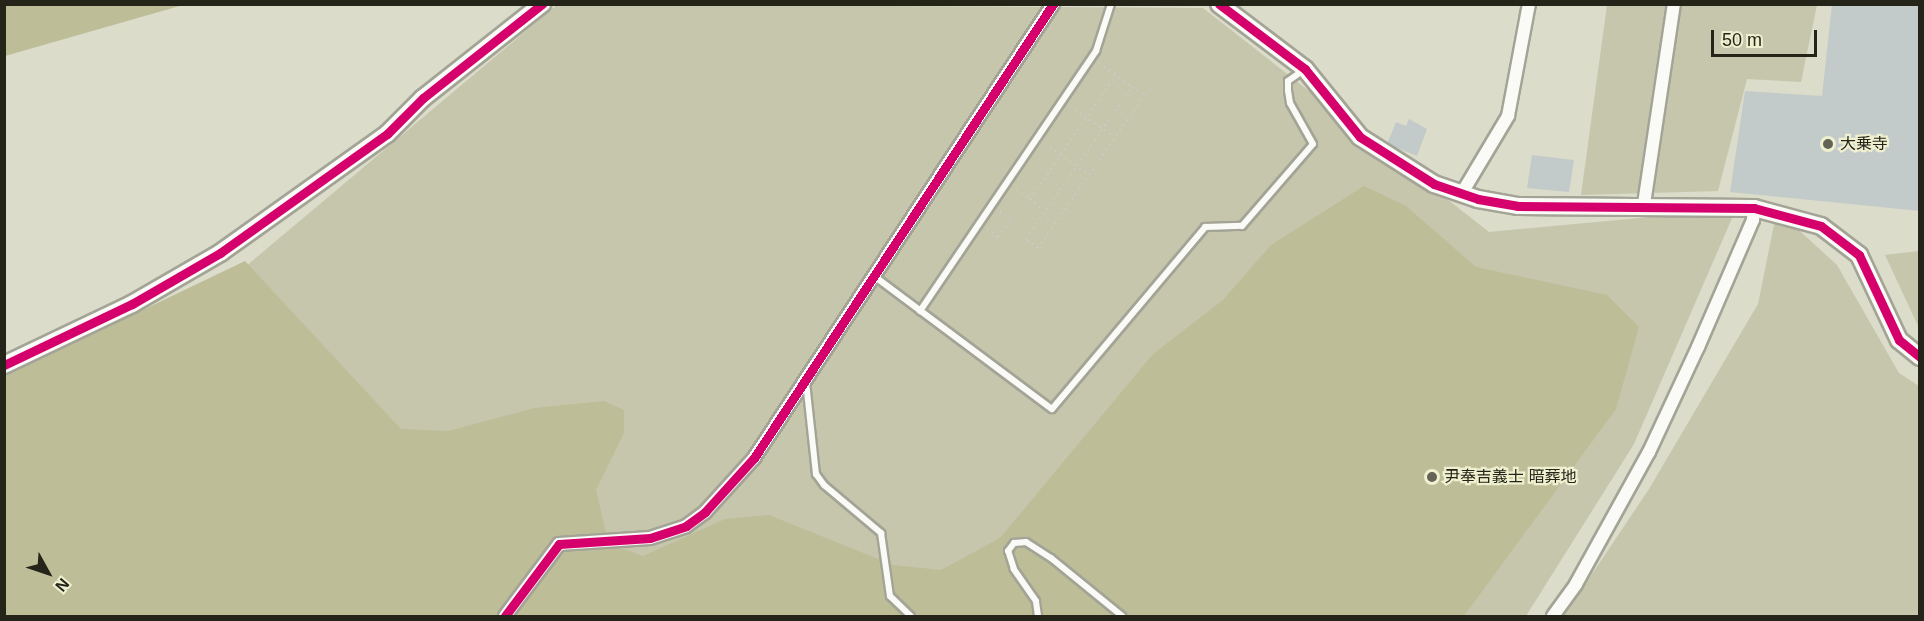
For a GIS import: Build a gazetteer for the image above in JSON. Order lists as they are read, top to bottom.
{
  "places": ["大乗寺", "尹奉吉義士 暗葬地"],
  "scale_bar": "50 m",
  "north": "bottom right"
}
